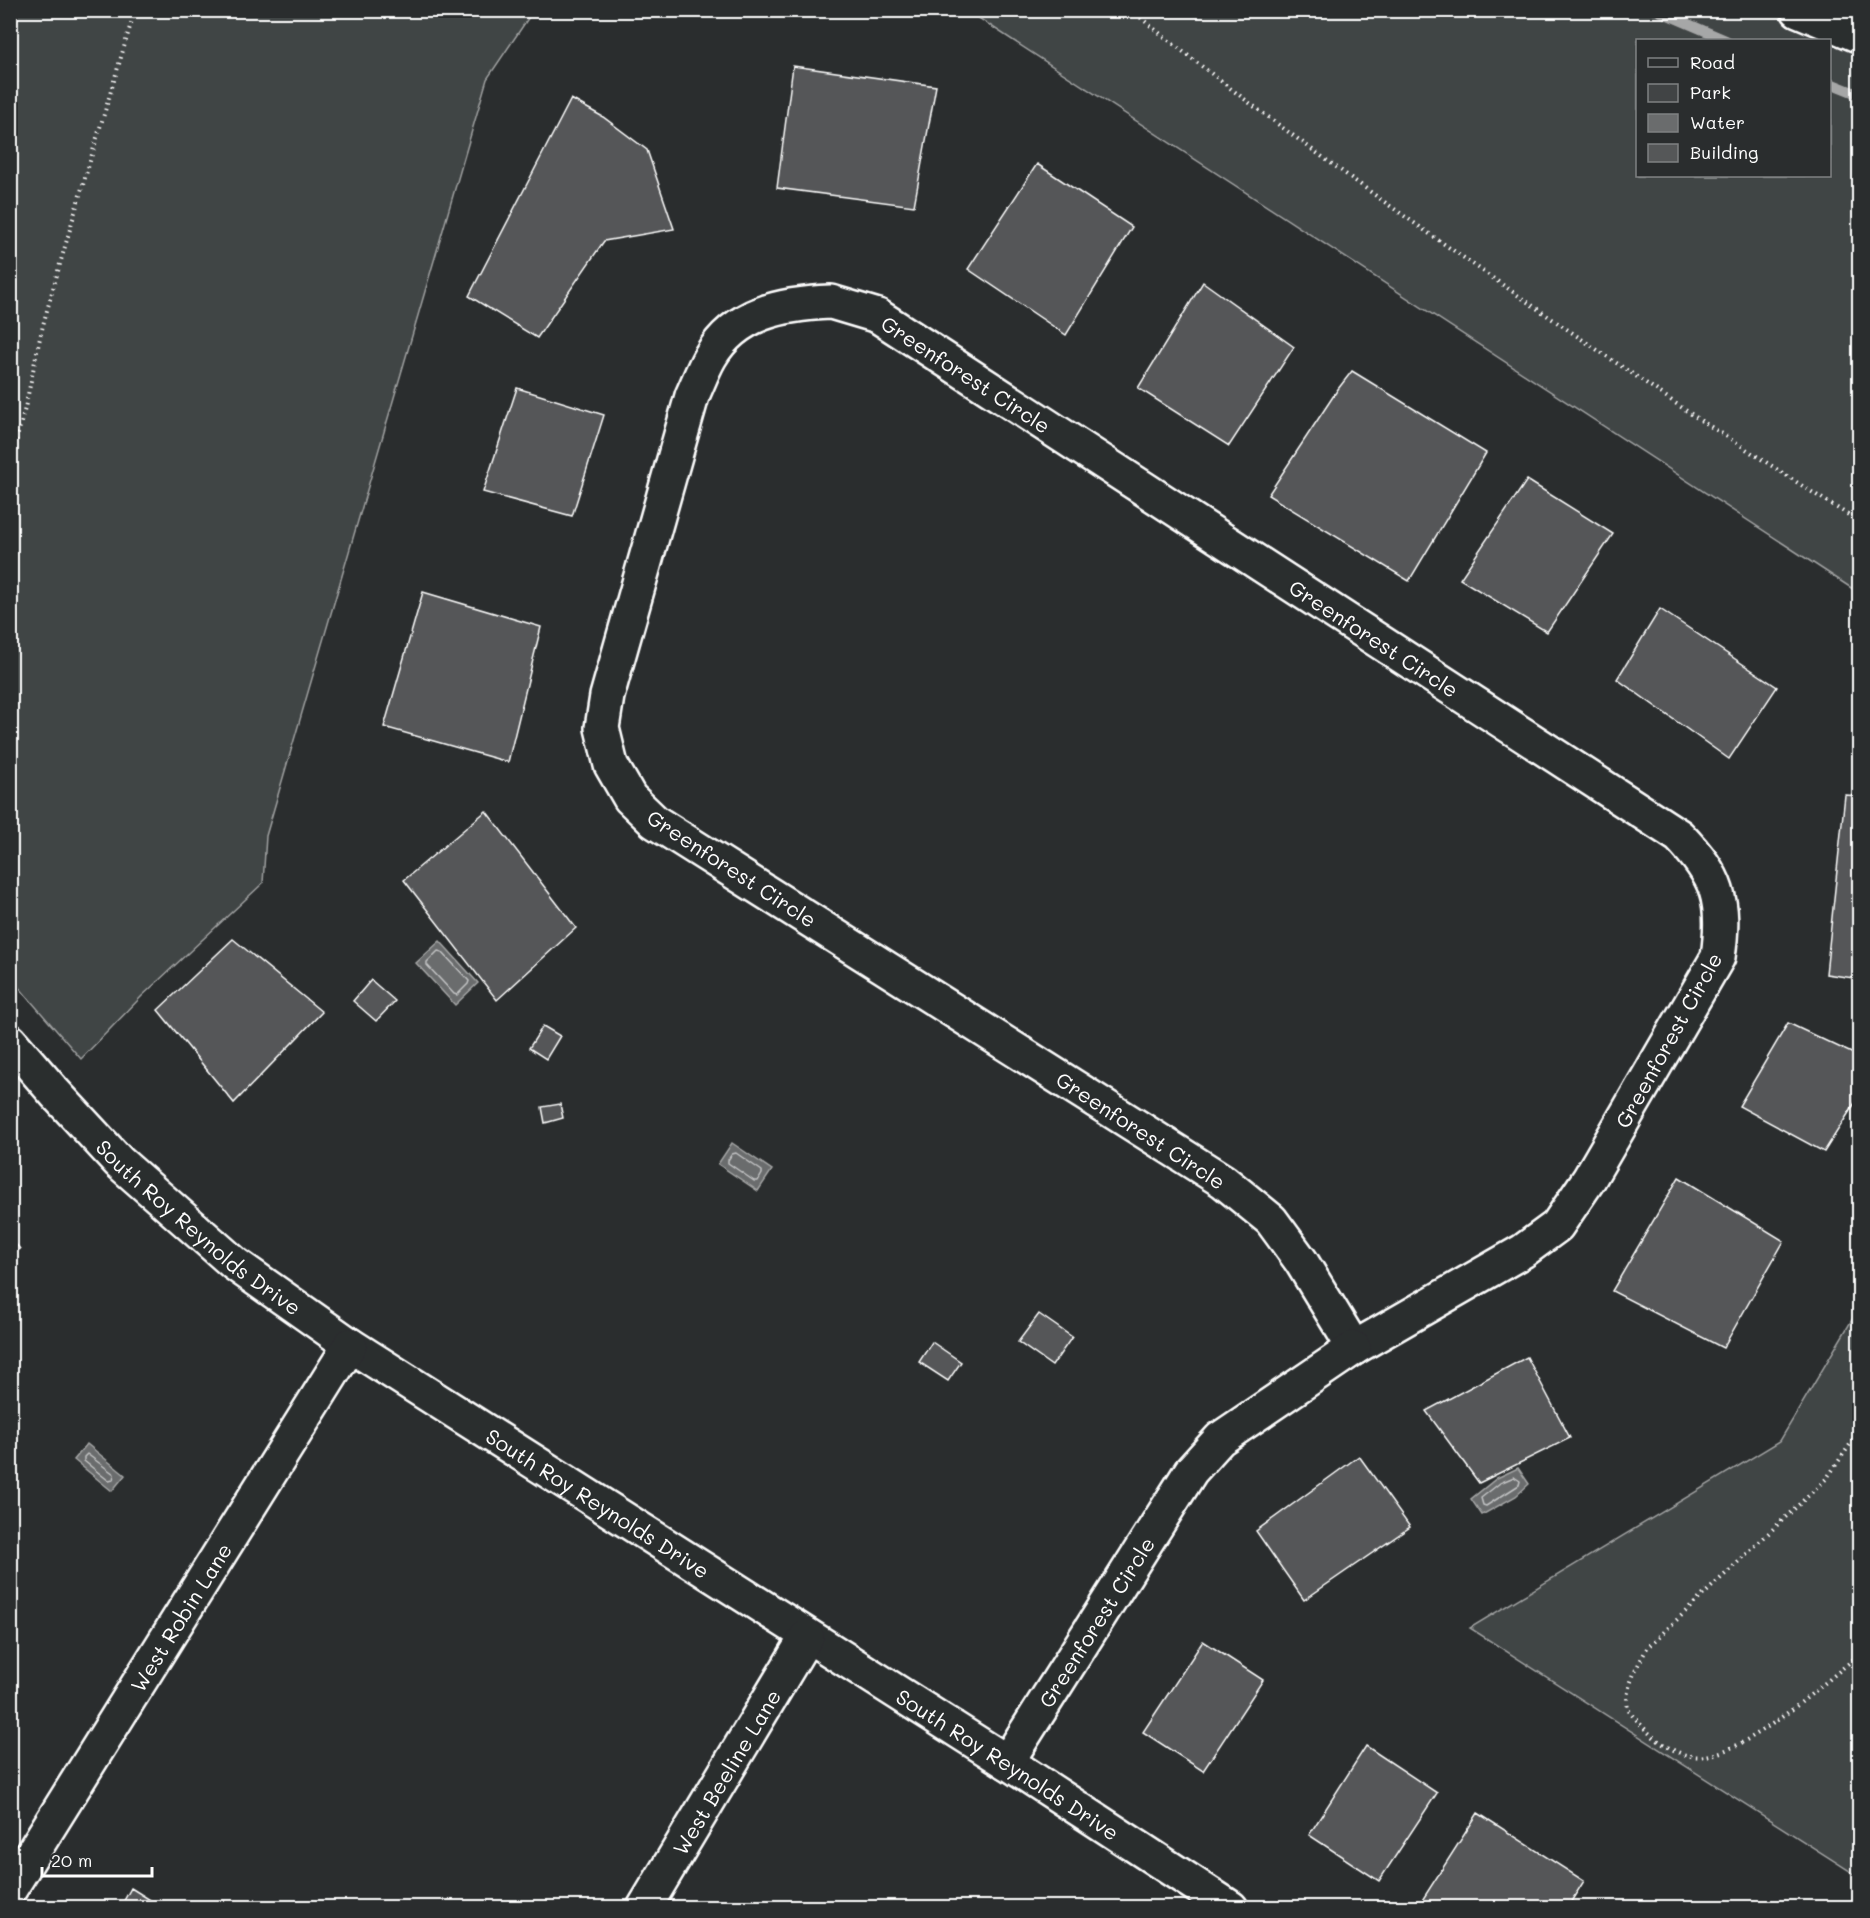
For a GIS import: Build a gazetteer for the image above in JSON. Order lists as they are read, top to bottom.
{
  "streets": {
    "street": [
      "Greenforest Circle",
      "South Roy Reynolds Drive",
      "West Robin Lane",
      "West Beeline Lane"
    ]
  },
  "crossings": [
    ["Greenforest Circle", "South Roy Reynolds Drive"],
    ["South Roy Reynolds Drive", "West Robin Lane"],
    ["South Roy Reynolds Drive", "West Beeline Lane"]
  ],
  "legend": [
    "Road",
    "Park",
    "Water",
    "Building"
  ],
  "scale_bar": "20 m"
}
